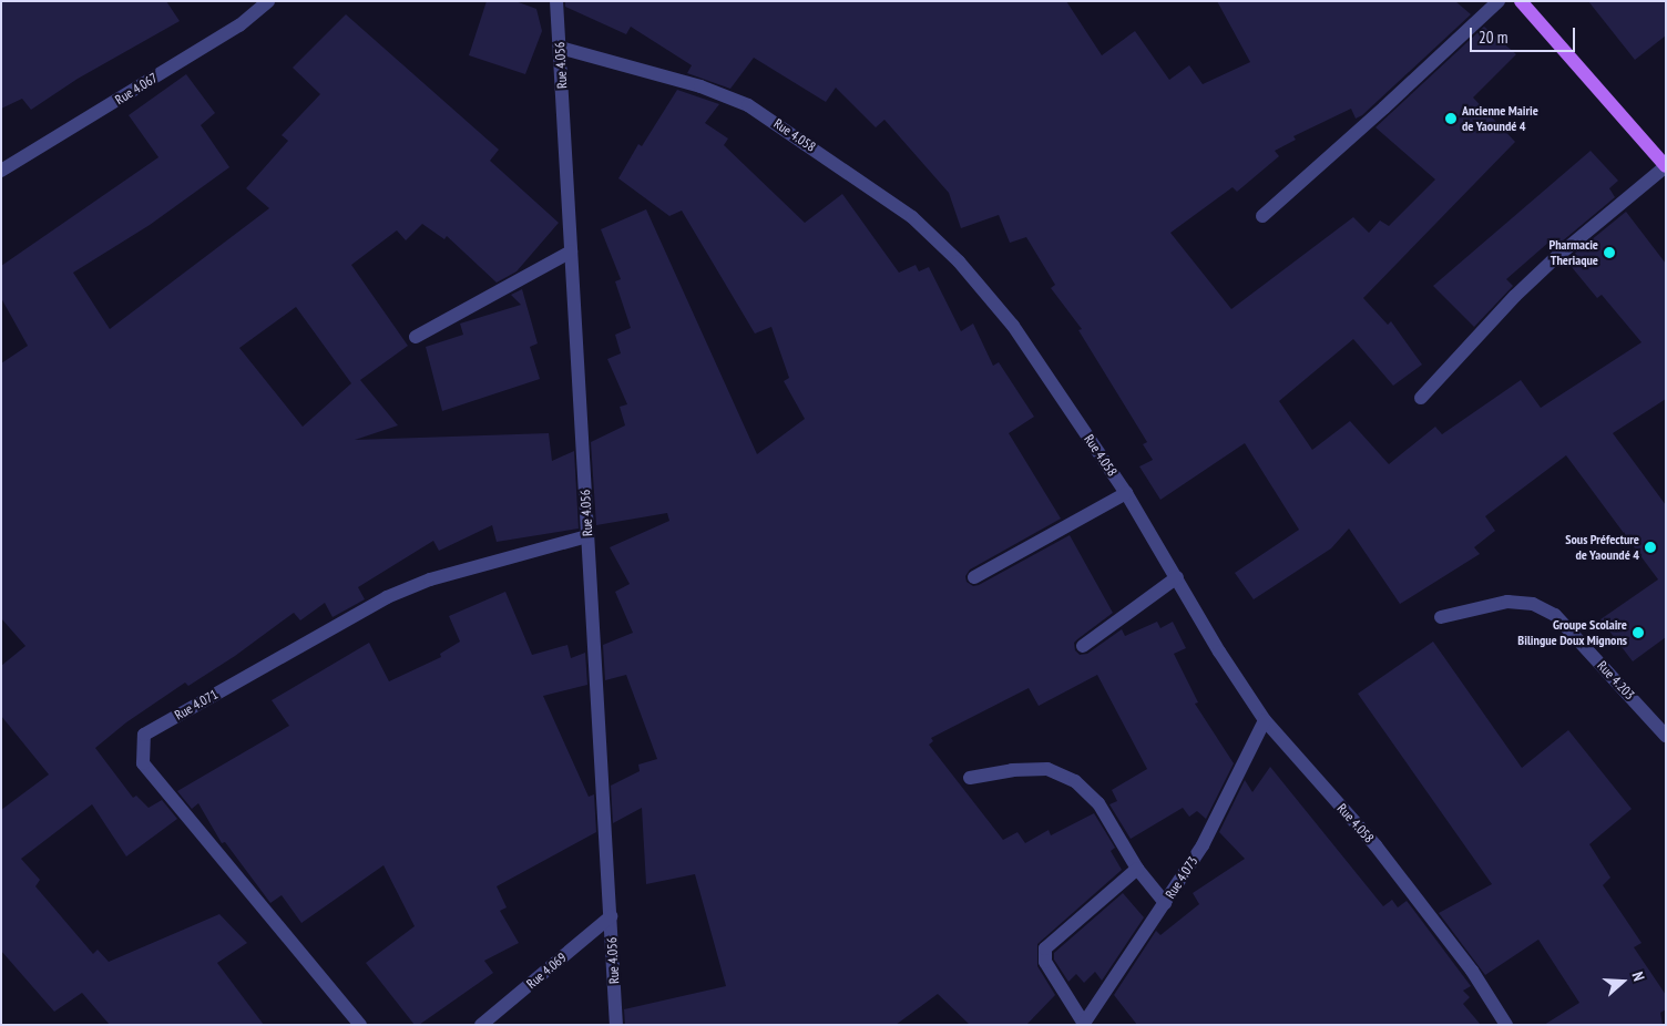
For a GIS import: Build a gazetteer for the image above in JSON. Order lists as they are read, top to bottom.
{
  "streets": {
    "street": [
      "Rue 4.056",
      "Rue 4.067",
      "Rue 4.058",
      "Rue 4.203",
      "Rue 4.071",
      "Rue 4.073",
      "Rue 4.069"
    ]
  },
  "crossings": [
    ["Rue 4.056", "Rue 4.058"],
    ["Rue 4.056", "Rue 4.071"],
    ["Rue 4.056", "Rue 4.069"],
    ["Rue 4.058", "Rue 4.073"]
  ],
  "places": [
    "Ancienne Mairie de Yaoundé 4",
    "Pharmacie Theriaque",
    "Sous Préfecture de Yaoundé 4",
    "Groupe Scolaire Bilingue Doux Mignons"
  ],
  "scale_bar": "20 m",
  "north": "right"
}
